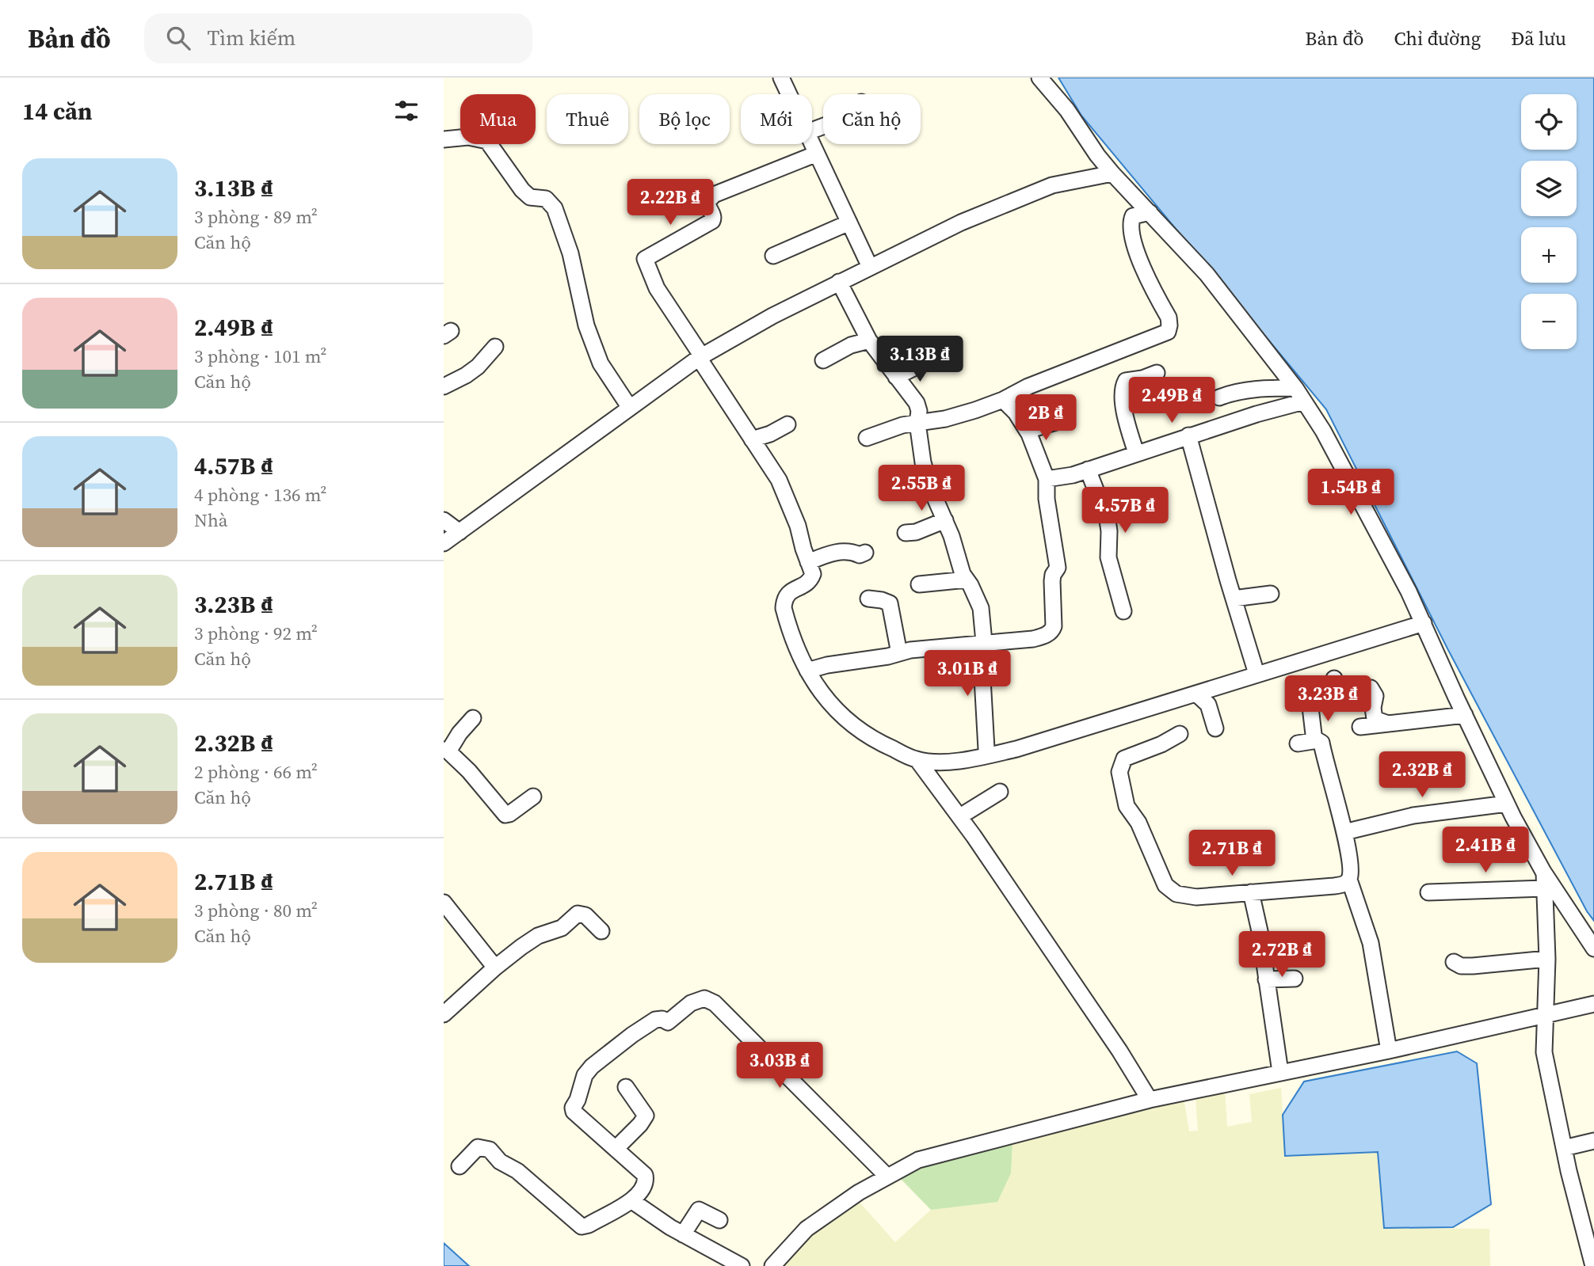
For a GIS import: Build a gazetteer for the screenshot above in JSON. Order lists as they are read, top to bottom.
{
  "page": {
    "header": "Bản đồ",
    "search": "Tìm kiếm",
    "nav": ["Bản đồ", "Chỉ đường", "Đã lưu"],
    "heading": "14 căn",
    "map_buttons": ["+", "−"],
    "chip": [
      "Mua",
      "Thuê",
      "Bộ lọc",
      "Mới",
      "Căn hộ"
    ],
    "list": [
      {
        "name": "3.13B ₫",
        "note": "3 phòng · 89 m² · Căn hộ"
      },
      {
        "name": "2.49B ₫",
        "note": "3 phòng · 101 m² · Căn hộ"
      },
      {
        "name": "4.57B ₫",
        "note": "4 phòng · 136 m² · Nhà"
      },
      {
        "name": "3.23B ₫",
        "note": "3 phòng · 92 m² · Căn hộ"
      },
      {
        "name": "2.32B ₫",
        "note": "2 phòng · 66 m² · Căn hộ"
      },
      {
        "name": "2.71B ₫",
        "note": "3 phòng · 80 m² · Căn hộ"
      }
    ],
    "price": [
      "2.22B ₫",
      "3.13B ₫",
      "2.49B ₫",
      "2B ₫",
      "2.55B ₫",
      "1.54B ₫",
      "4.57B ₫",
      "3.01B ₫",
      "3.23B ₫",
      "2.32B ₫",
      "2.41B ₫",
      "2.71B ₫",
      "2.72B ₫",
      "3.03B ₫"
    ]
  }
}
